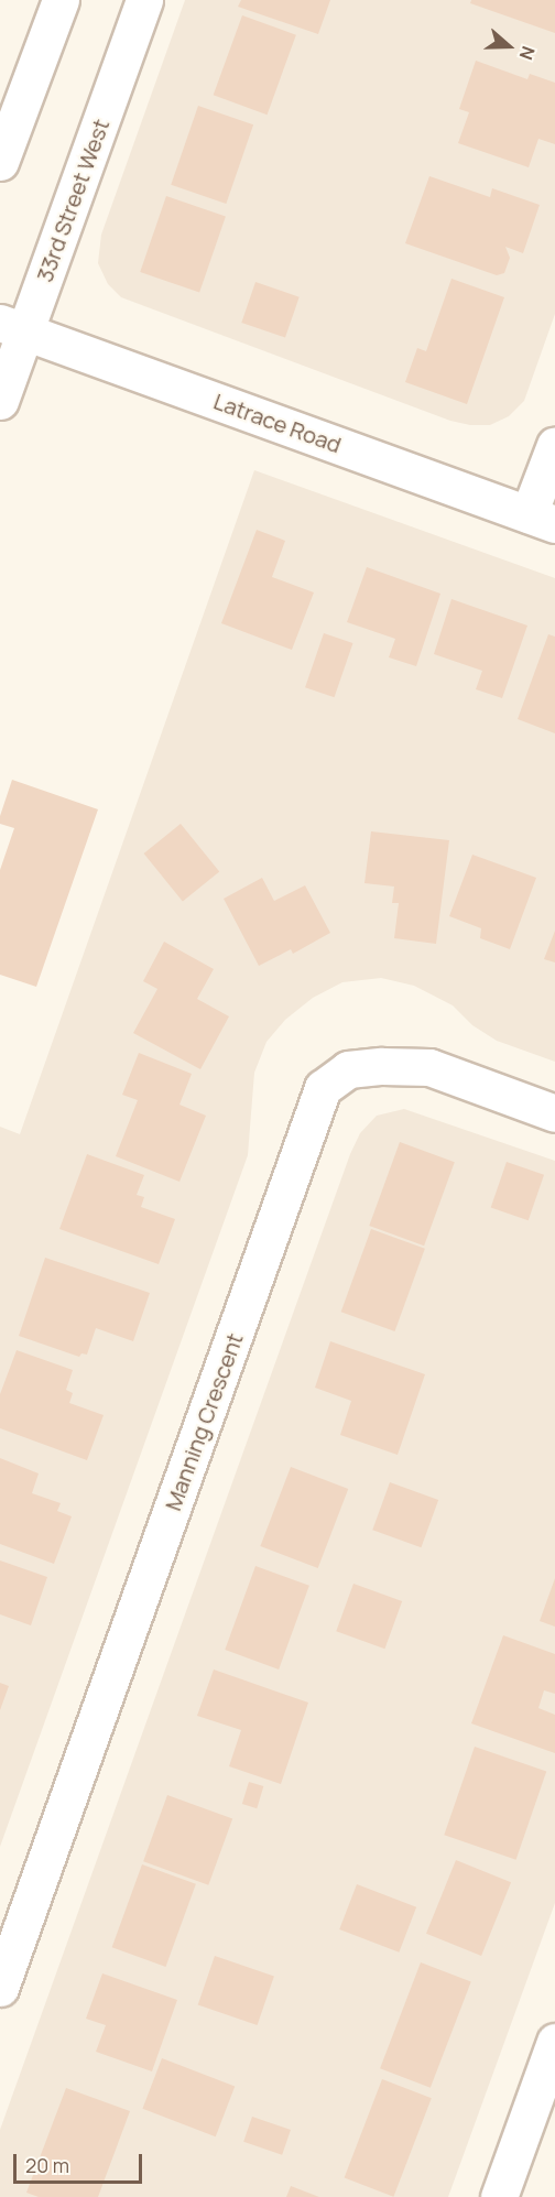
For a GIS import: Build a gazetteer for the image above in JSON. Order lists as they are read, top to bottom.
{
  "streets": {
    "street": ["33rd Street West", "Latrace Road", "Manning Crescent"]
  },
  "crossings": [
    ["33rd Street West", "Latrace Road"]
  ],
  "scale_bar": "20 m",
  "north": "right"
}
